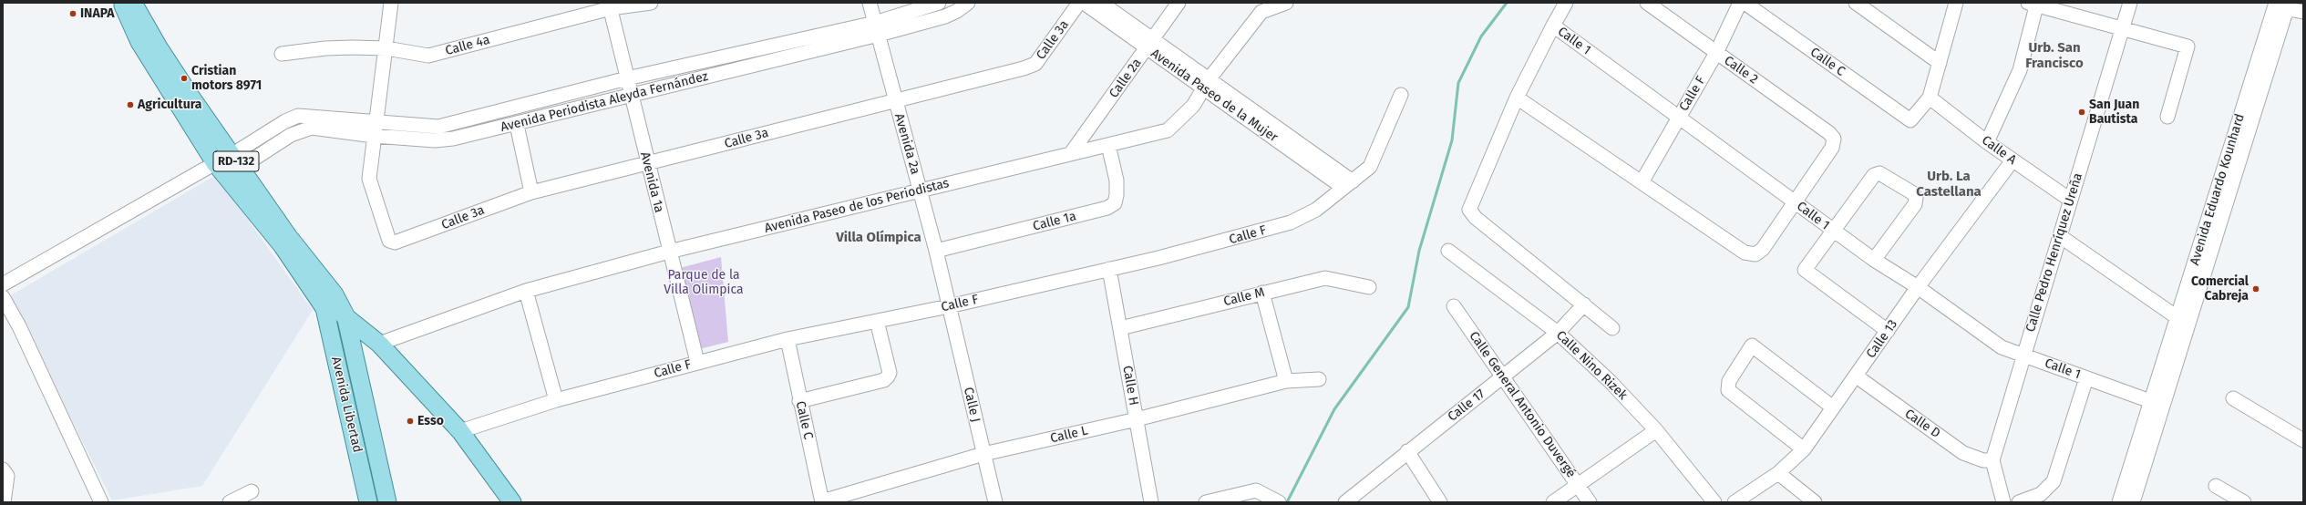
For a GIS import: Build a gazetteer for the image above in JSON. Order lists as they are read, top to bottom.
{
  "streets": {
    "main road": ["RD-132", "Avenida Libertad"],
    "street": [
      "Calle 3a",
      "Calle 1",
      "Calle 4a",
      "Calle C",
      "Calle 2",
      "Calle 2a",
      "Calle F",
      "Avenida Paseo de la Mujer",
      "Avenida Periodista Aleyda Fernández",
      "Avenida 2a",
      "Calle A",
      "Avenida 1a",
      "Avenida Eduardo Kounhard",
      "Avenida Paseo de los Periodistas",
      "Calle 1a",
      "Calle Pedro Henríquez Ureña",
      "Calle M",
      "Calle 13",
      "Calle Nino Rizek",
      "Calle H",
      "Calle J",
      "Calle General Antonio Duvergé",
      "Calle 17",
      "Calle D",
      "Calle L"
    ]
  },
  "crossings": [
    ["Calle 3a", "Avenida Periodista Aleyda Fernández"],
    ["Calle 3a", "Avenida 2a"],
    ["Calle 3a", "Avenida 1a"],
    ["Calle 1", "Calle 2"],
    ["Calle 1", "Calle F"],
    ["Calle 1", "Avenida Eduardo Kounhard"],
    ["Calle 1", "Calle Pedro Henríquez Ureña"],
    ["Calle 1", "Calle 13"],
    ["Calle 1", "Calle 17"],
    ["Calle 4a", "Avenida 1a"],
    ["Calle C", "Calle F"],
    ["Calle C", "Calle A"],
    ["Calle C", "Calle L"],
    ["Calle 2", "Calle F"],
    ["Calle 2a", "Avenida Paseo de la Mujer"],
    ["Calle 2a", "Avenida Paseo de los Periodistas"],
    ["Calle F", "Avenida Paseo de la Mujer"],
    ["Calle F", "Avenida 2a"],
    ["Calle F", "Avenida 1a"],
    ["Calle F", "Calle H"],
    ["Calle F", "Calle J"],
    ["Avenida Paseo de la Mujer", "Avenida Paseo de los Periodistas"],
    ["Avenida Periodista Aleyda Fernández", "Avenida 2a"],
    ["Avenida Periodista Aleyda Fernández", "RD-132"],
    ["Avenida Periodista Aleyda Fernández", "Avenida 1a"],
    ["Avenida 2a", "Avenida Paseo de los Periodistas"],
    ["Avenida 2a", "Calle 1a"],
    ["Avenida 2a", "Calle J"],
    ["Calle A", "Calle Pedro Henríquez Ureña"],
    ["Calle A", "Calle 13"],
    ["RD-132", "Avenida Libertad"],
    ["Avenida 1a", "Avenida Paseo de los Periodistas"],
    ["Avenida Paseo de los Periodistas", "Calle 1a"],
    ["Calle Pedro Henríquez Ureña", "Calle D"],
    ["Calle M", "Calle H"],
    ["Calle 13", "Calle D"],
    ["Calle Nino Rizek", "Calle 17"],
    ["Calle H", "Calle L"],
    ["Calle J", "Calle L"],
    ["Calle General Antonio Duvergé", "Calle 17"]
  ],
  "districts": ["Urb. San Francisco", "Urb. La Castellana", "Villa Olímpica"],
  "parks": ["Parque de la Villa Olimpica"],
  "places": [
    "INAPA",
    "Cristian motors 8971",
    "Agricultura",
    "San Juan Bautista",
    "Comercial Cabreja",
    "Esso"
  ]
}
